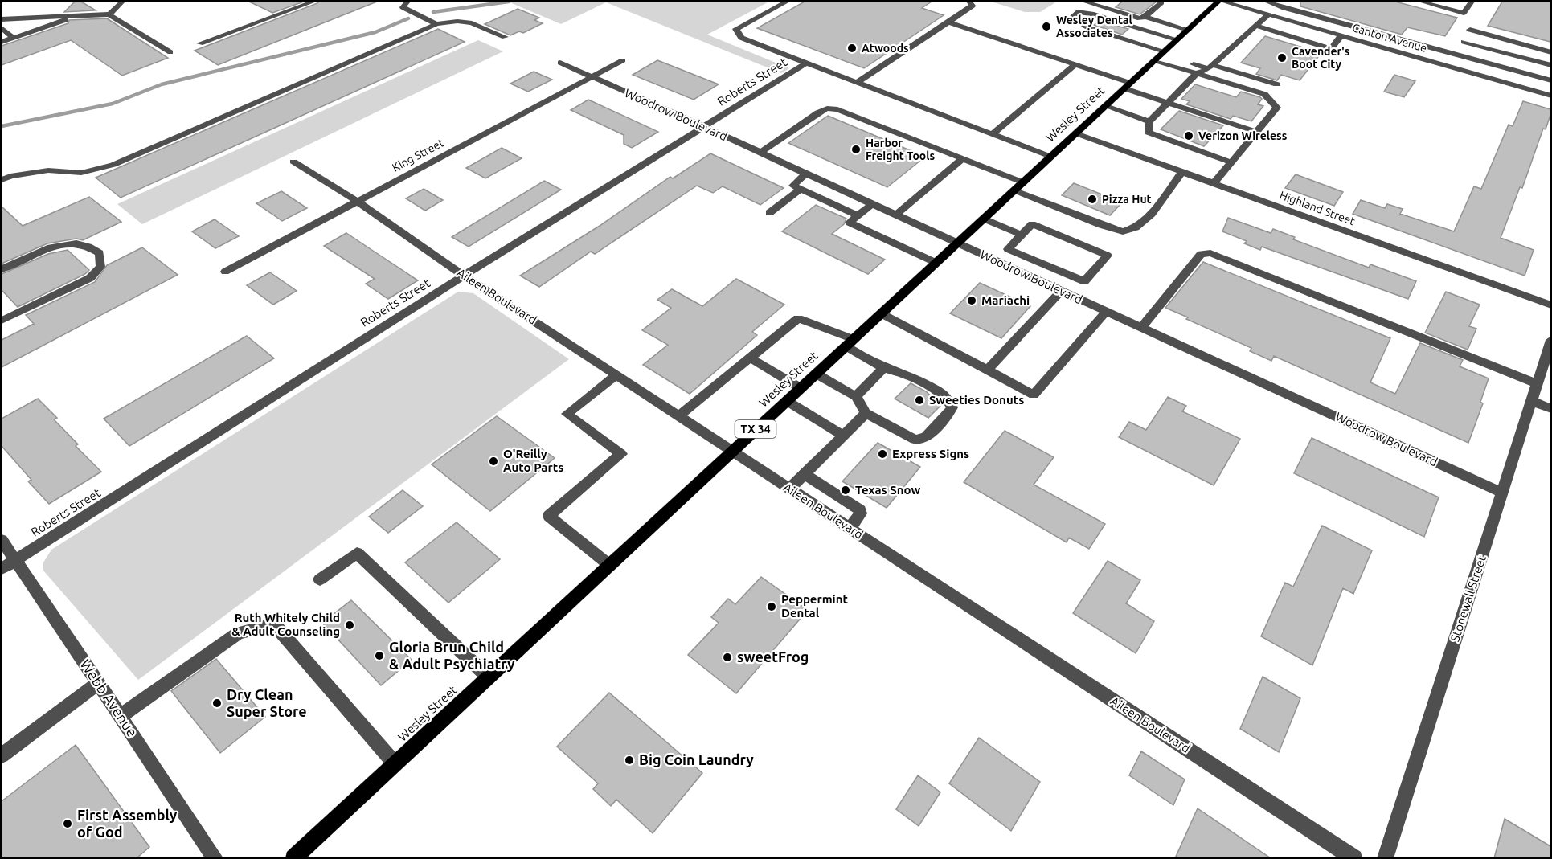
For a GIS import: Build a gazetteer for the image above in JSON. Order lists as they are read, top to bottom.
{
  "streets": {
    "main road": ["Wesley Street", "TX 34"],
    "street": [
      "Canton Avenue",
      "Roberts Street",
      "Woodrow Boulevard",
      "King Street",
      "Highland Street",
      "Aileen Boulevard",
      "Stonewall Street",
      "Webb Avenue"
    ]
  },
  "crossings": [
    ["Roberts Street", "Woodrow Boulevard"],
    ["Roberts Street", "Aileen Boulevard"],
    ["Roberts Street", "Webb Avenue"],
    ["Wesley Street", "Woodrow Boulevard"],
    ["Wesley Street", "Highland Street"],
    ["Wesley Street", "Aileen Boulevard"],
    ["Woodrow Boulevard", "King Street"],
    ["Woodrow Boulevard", "Stonewall Street"],
    ["King Street", "Aileen Boulevard"]
  ],
  "places": [
    "Wesley Dental Associates",
    "Atwoods",
    "Cavender's Boot City",
    "Verizon Wireless",
    "Harbor Freight Tools",
    "Pizza Hut",
    "Mariachi",
    "Sweeties Donuts",
    "Express Signs",
    "O'Reilly Auto Parts",
    "Texas Snow",
    "Peppermint Dental",
    "Ruth Whitely Child & Adult Counseling",
    "Gloria Brun Child & Adult Psychiatry",
    "sweetFrog",
    "Dry Clean Super Store",
    "Big Coin Laundry",
    "First Assembly of God"
  ]
}
